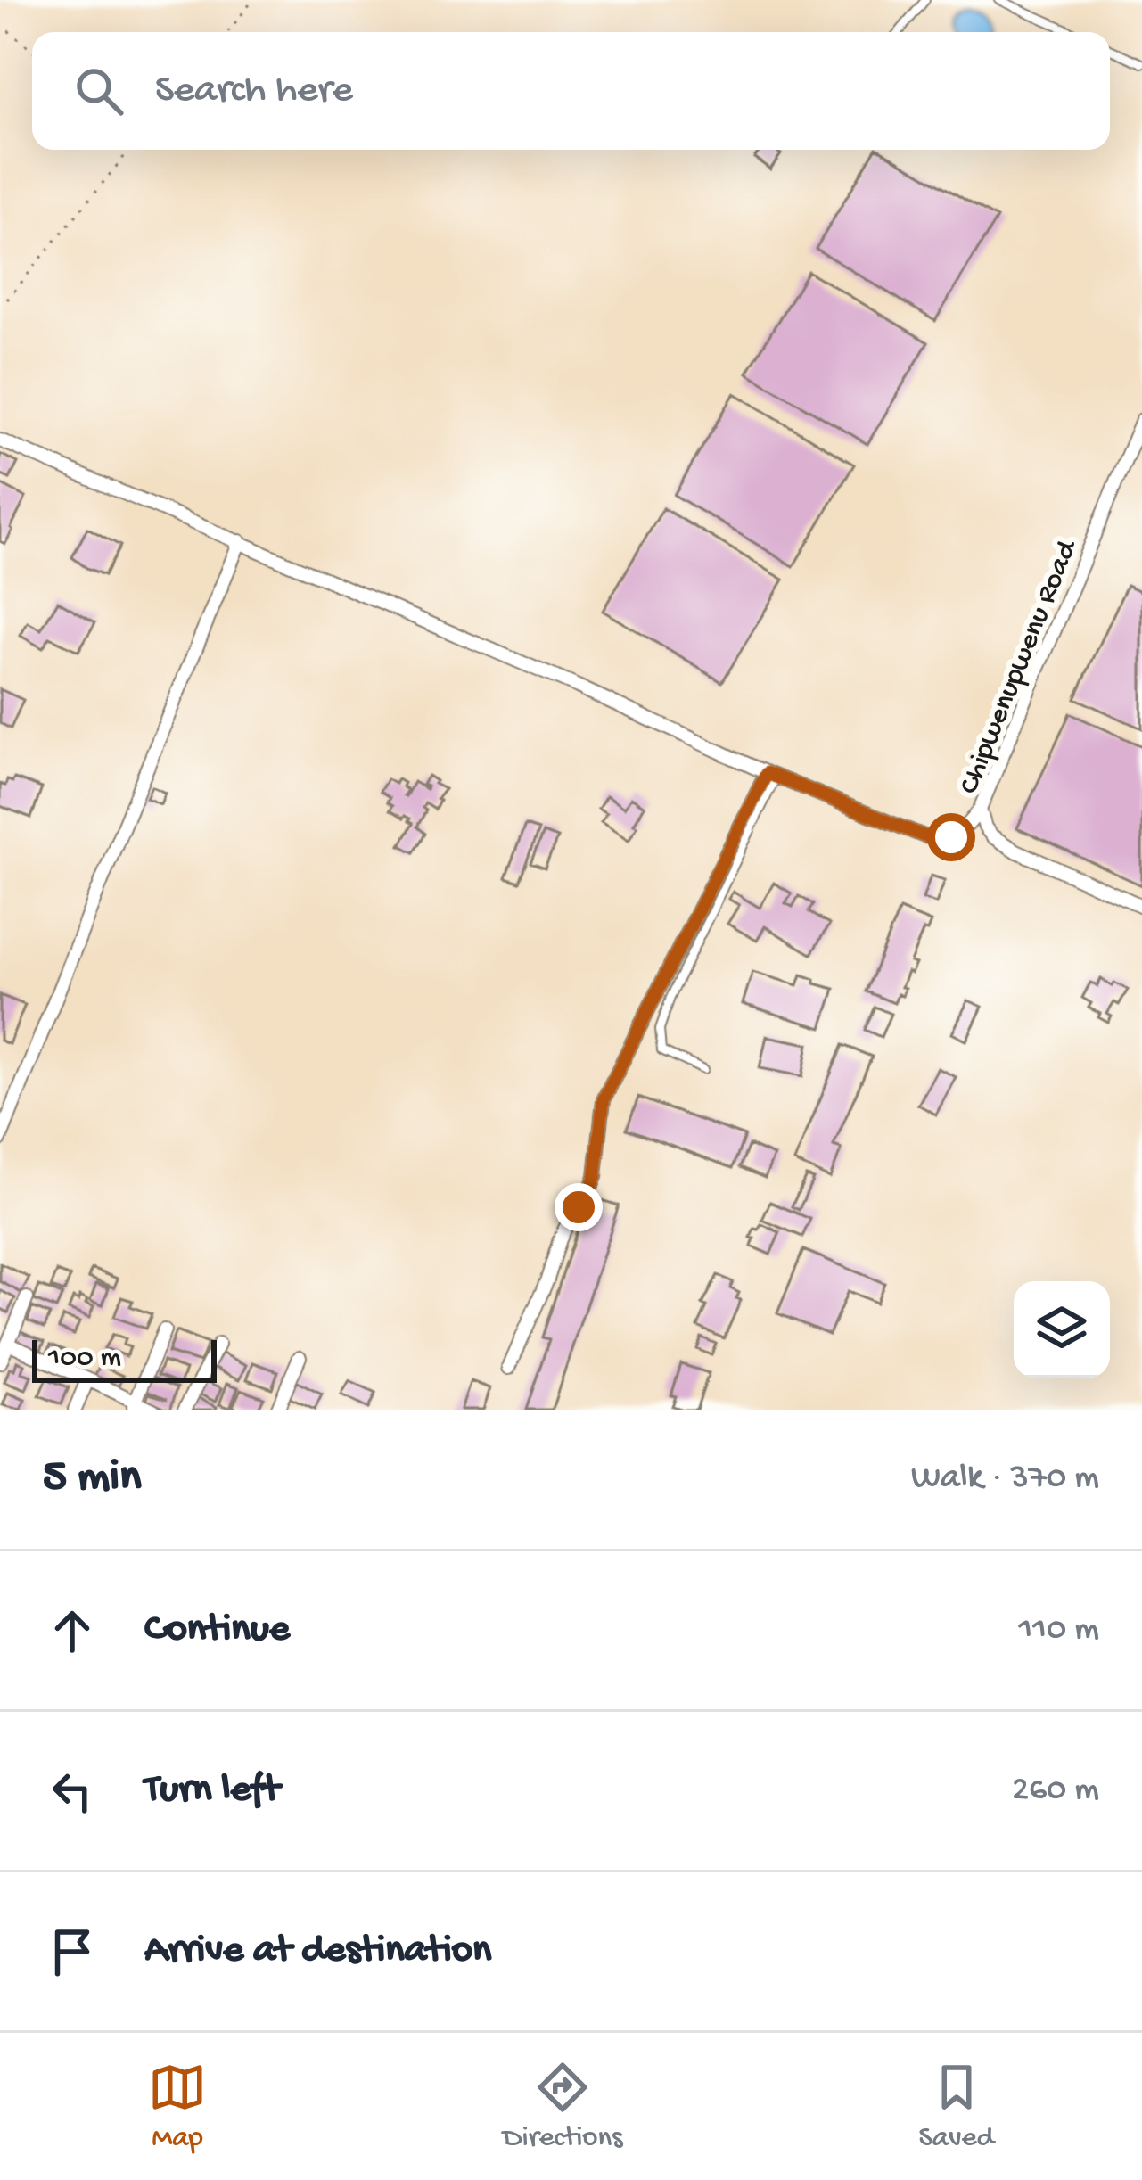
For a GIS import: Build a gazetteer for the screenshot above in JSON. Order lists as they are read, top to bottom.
{
  "streets": {
    "street": ["Chipwenupwenu Road"]
  },
  "scale_bar": "100 m",
  "page": {
    "search": "Search here",
    "scale": "100 m",
    "heading": ["5 min", "Walk · 370 m"],
    "list": [
      ["Continue", "110 m"],
      ["Turn left", "260 m"],
      "Arrive at destination"
    ],
    "nav": ["Map", "Directions", "Saved"]
  }
}
